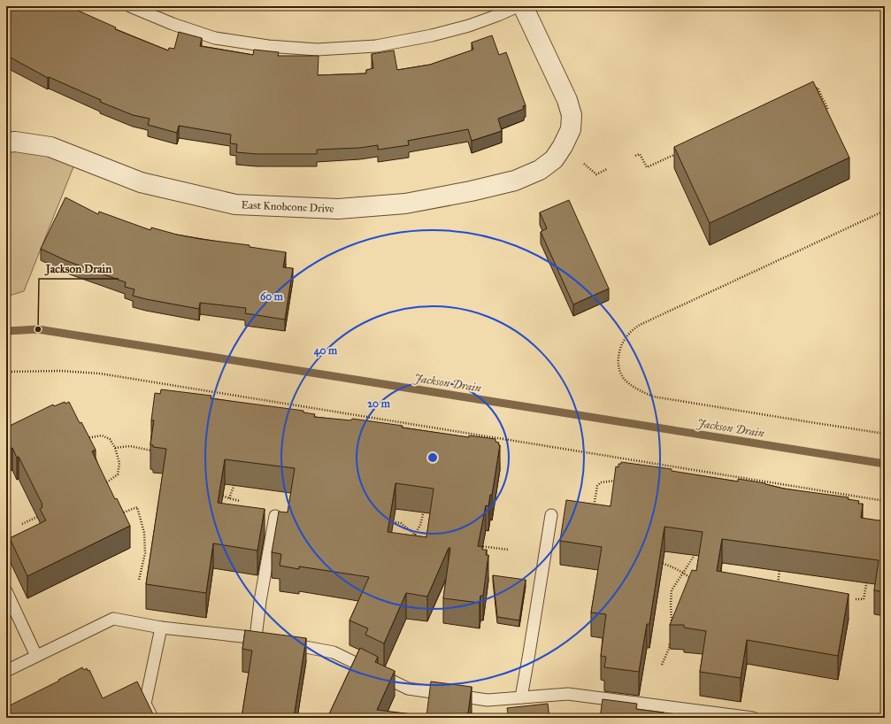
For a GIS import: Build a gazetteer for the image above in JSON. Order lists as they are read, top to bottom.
{
  "streets": {
    "street": ["East Knobcone Drive"]
  },
  "water": ["Jackson Drain"],
  "places": ["Jackson Drain"],
  "rings": ["60 m", "40 m", "20 m"]
}
